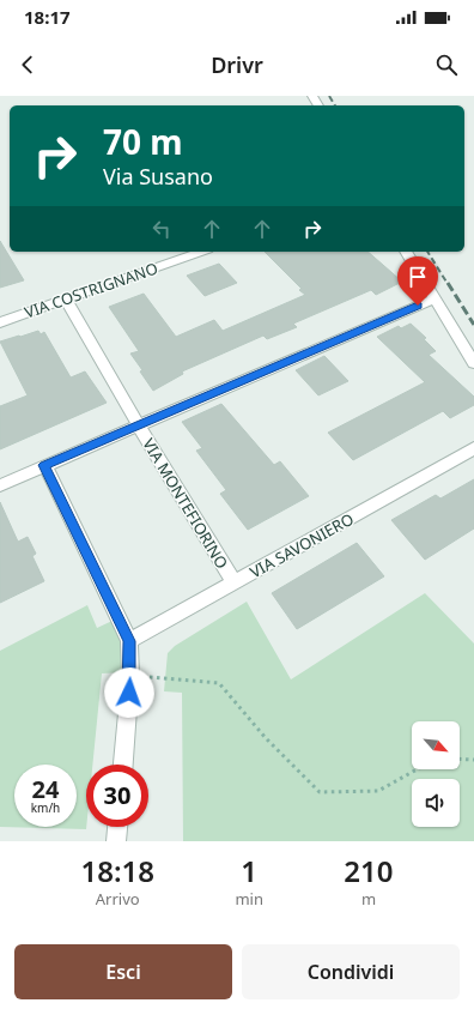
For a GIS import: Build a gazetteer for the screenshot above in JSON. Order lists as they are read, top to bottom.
{
  "streets": {
    "street": ["VIA COSTRIGNANO", "VIA MONTEFIORINO", "VIA SAVONIERO"]
  },
  "crossings": [
    ["VIA COSTRIGNANO", "VIA MONTEFIORINO"],
    ["VIA MONTEFIORINO", "VIA SAVONIERO"]
  ],
  "north": "bottom right",
  "page": {
    "status": "18:17",
    "header": "Drivr",
    "turn": ["70 m", "Via Susano"],
    "speed": "24 km/h",
    "limit": "30",
    "eta": [
      "18:18",
      "Arrivo",
      "1",
      "min",
      "210",
      "m"
    ],
    "buttons": ["Esci", "Condividi"]
  }
}
